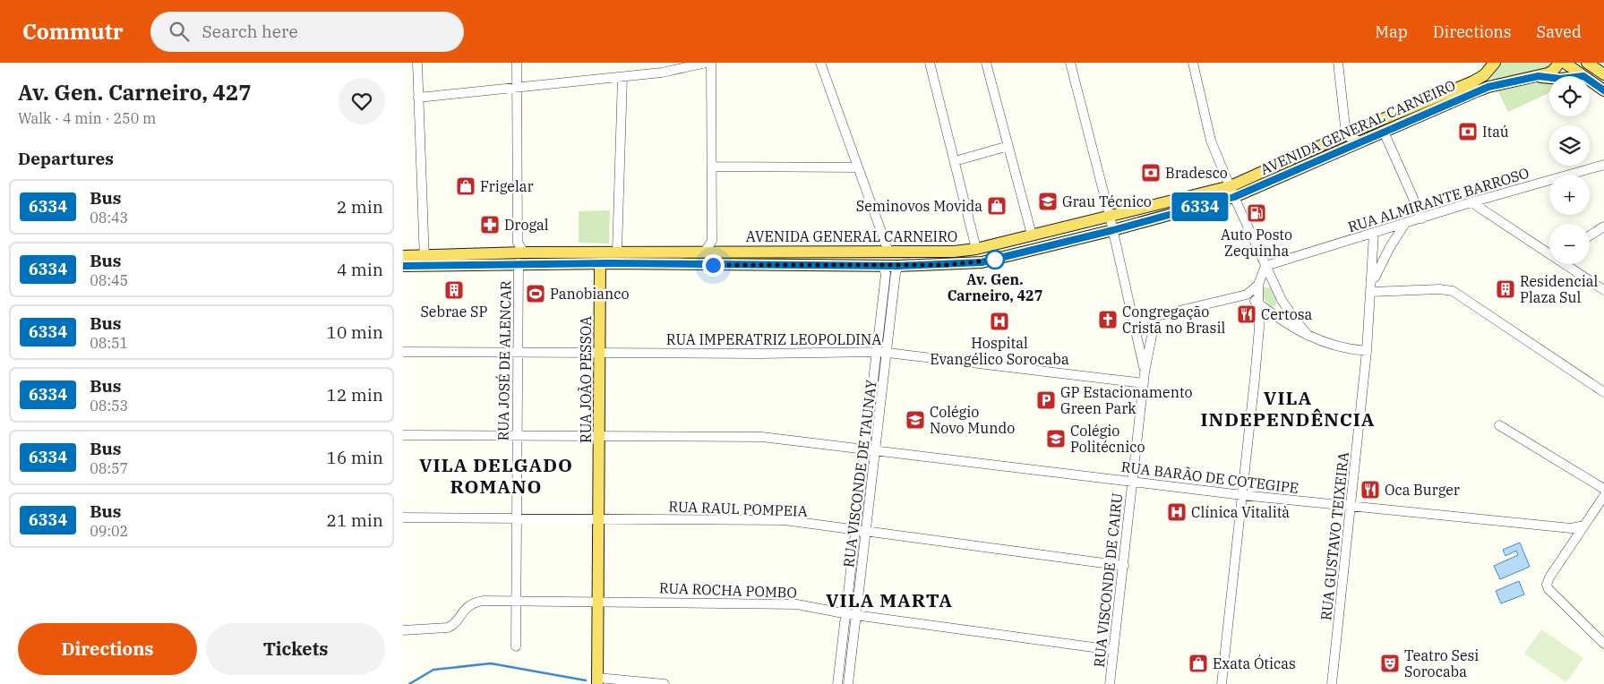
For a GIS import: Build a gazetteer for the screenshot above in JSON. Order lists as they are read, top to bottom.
{
  "streets": {
    "main road": ["AVENIDA GENERAL CARNEIRO", "RUA JOÃO PESSOA"],
    "street": [
      "RUA ALMIRANTE BARROSO",
      "RUA IMPERATRIZ LEOPOLDINA",
      "RUA JOSÉ DE ALENCAR",
      "RUA VISCONDE DE TAUNAY",
      "RUA BARÃO DE COTEGIPE",
      "RUA RAUL POMPEIA",
      "RUA GUSTAVO TEIXEIRA",
      "RUA VISCONDE DE CAIRU",
      "RUA ROCHA POMBO"
    ]
  },
  "crossings": [
    ["AVENIDA GENERAL CARNEIRO", "RUA JOSÉ DE ALENCAR"],
    ["AVENIDA GENERAL CARNEIRO", "RUA JOÃO PESSOA"],
    ["AVENIDA GENERAL CARNEIRO", "RUA VISCONDE DE TAUNAY"],
    ["AVENIDA GENERAL CARNEIRO", "RUA VISCONDE DE CAIRU"],
    ["RUA ALMIRANTE BARROSO", "RUA GUSTAVO TEIXEIRA"],
    ["RUA IMPERATRIZ LEOPOLDINA", "RUA JOSÉ DE ALENCAR"],
    ["RUA IMPERATRIZ LEOPOLDINA", "RUA JOÃO PESSOA"],
    ["RUA IMPERATRIZ LEOPOLDINA", "RUA VISCONDE DE TAUNAY"],
    ["RUA IMPERATRIZ LEOPOLDINA", "RUA VISCONDE DE CAIRU"],
    ["RUA JOSÉ DE ALENCAR", "RUA BARÃO DE COTEGIPE"],
    ["RUA JOSÉ DE ALENCAR", "RUA RAUL POMPEIA"],
    ["RUA JOSÉ DE ALENCAR", "RUA ROCHA POMBO"],
    ["RUA JOÃO PESSOA", "RUA BARÃO DE COTEGIPE"],
    ["RUA JOÃO PESSOA", "RUA RAUL POMPEIA"],
    ["RUA JOÃO PESSOA", "RUA ROCHA POMBO"],
    ["RUA VISCONDE DE TAUNAY", "RUA BARÃO DE COTEGIPE"],
    ["RUA VISCONDE DE TAUNAY", "RUA RAUL POMPEIA"],
    ["RUA VISCONDE DE TAUNAY", "RUA ROCHA POMBO"],
    ["RUA BARÃO DE COTEGIPE", "RUA GUSTAVO TEIXEIRA"],
    ["RUA BARÃO DE COTEGIPE", "RUA VISCONDE DE CAIRU"],
    ["RUA RAUL POMPEIA", "RUA VISCONDE DE CAIRU"],
    ["RUA VISCONDE DE CAIRU", "RUA ROCHA POMBO"]
  ],
  "districts": ["VILA INDEPENDÊNCIA", "VILA DELGADO ROMANO", "VILA MARTA"],
  "places": {
    "bank": ["Itaú", "Bradesco"],
    "shop": ["Frigelar", "Seminovos Movida", "Exata Óticas"],
    "school or university": ["Grau Técnico", "Colégio Novo Mundo", "Colégio Politécnico"],
    "fuel station": ["Auto Posto Zequinha"],
    "pharmacy": ["Drogal"],
    "other": ["Av. Gen. Carneiro, 427"],
    "building": ["Residencial Plaza Sul", "Sebrae SP"],
    "sports": ["Panobianco"],
    "restaurant": ["Certosa", "Oca Burger"],
    "church": ["Congregação Cristã no Brasil"],
    "hospital": ["Hospital Evangélico Sorocaba", "Clínica Vitalità"],
    "parking": ["GP Estacionamento Green Park"],
    "theatre": ["Teatro Sesi Sorocaba"]
  },
  "lines": ["bus line 6334"],
  "page": {
    "header": "Commutr",
    "search": "Search here",
    "nav": ["Map", "Directions", "Saved"],
    "heading": [
      ["Av. Gen. Carneiro, 427", "Walk · 4 min · 250 m"],
      "Departures"
    ],
    "on_map": "6334",
    "map_buttons": ["+", "−"],
    "list": [
      {
        "mark": "6334",
        "name": "Bus",
        "note": "08:43",
        "value": "2 min"
      },
      {
        "mark": "6334",
        "name": "Bus",
        "note": "08:45",
        "value": "4 min"
      },
      {
        "mark": "6334",
        "name": "Bus",
        "note": "08:51",
        "value": "10 min"
      },
      {
        "mark": "6334",
        "name": "Bus",
        "note": "08:53",
        "value": "12 min"
      },
      {
        "mark": "6334",
        "name": "Bus",
        "note": "08:57",
        "value": "16 min"
      },
      {
        "mark": "6334",
        "name": "Bus",
        "note": "09:02",
        "value": "21 min"
      }
    ],
    "buttons": ["Directions", "Tickets"]
  }
}
